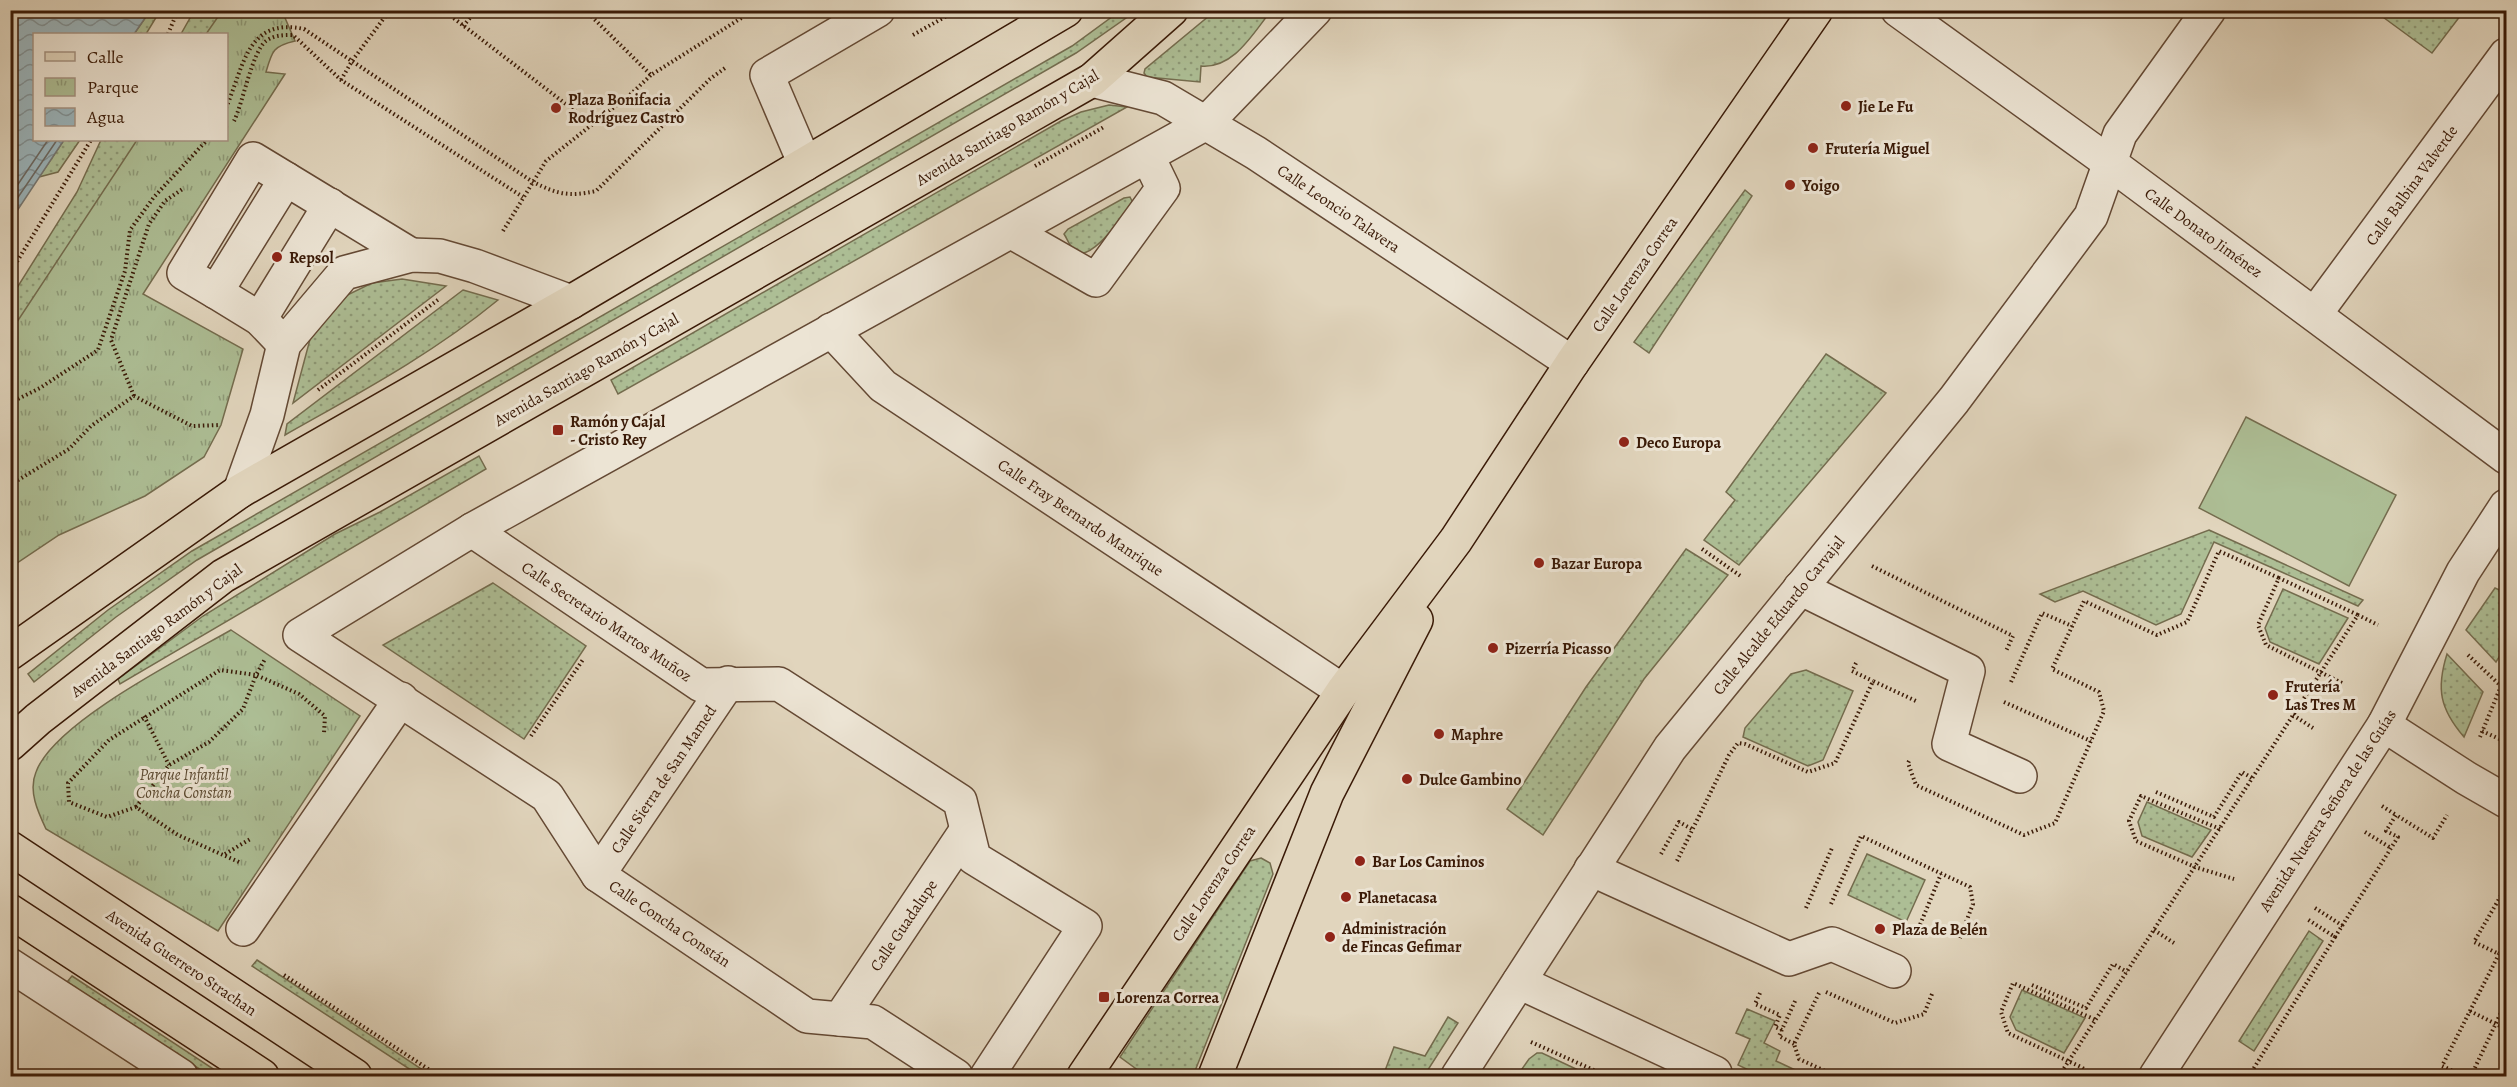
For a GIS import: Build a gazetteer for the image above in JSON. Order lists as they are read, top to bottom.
{
  "streets": {
    "main road": ["Avenida Santiago Ramón y Cajal", "Calle Lorenza Correa", "Avenida Guerrero Strachan"],
    "street": [
      "Calle Balbina Valverde",
      "Calle Leoncio Talavera",
      "Calle Donato Jiménez",
      "Calle Fray Bernardo Manrique",
      "Calle Alcalde Eduardo Carvajal",
      "Calle Secretario Martos Muñoz",
      "Calle Sierra de San Mamed",
      "Avenida Nuestra Señora de las Guías",
      "Calle Concha Constán",
      "Calle Guadalupe"
    ]
  },
  "crossings": [
    ["Avenida Santiago Ramón y Cajal", "Calle Leoncio Talavera"],
    ["Calle Balbina Valverde", "Calle Donato Jiménez"],
    ["Calle Leoncio Talavera", "Calle Lorenza Correa"],
    ["Calle Donato Jiménez", "Calle Alcalde Eduardo Carvajal"],
    ["Calle Lorenza Correa", "Calle Fray Bernardo Manrique"],
    ["Calle Secretario Martos Muñoz", "Calle Sierra de San Mamed"],
    ["Calle Secretario Martos Muñoz", "Calle Guadalupe"],
    ["Calle Sierra de San Mamed", "Calle Concha Constán"],
    ["Calle Concha Constán", "Calle Guadalupe"]
  ],
  "parks": ["Parque Infantil Concha Constan"],
  "places": {
    "other": [
      "Jie Le Fu",
      "Plaza Bonifacia Rodríguez Castro",
      "Frutería Miguel",
      "Yoigo",
      "Repsol",
      "Deco Europa",
      "Bazar Europa",
      "Pizerría Picasso",
      "Frutería Las Tres M",
      "Maphre",
      "Dulce Gambino",
      "Bar Los Caminos",
      "Planetacasa",
      "Plaza de Belén",
      "Administración de Fincas Gefimar"
    ],
    "transit": ["Ramón y Cajal - Cristo Rey", "Lorenza Correa"]
  },
  "legend": ["Calle", "Parque", "Agua"]
}
